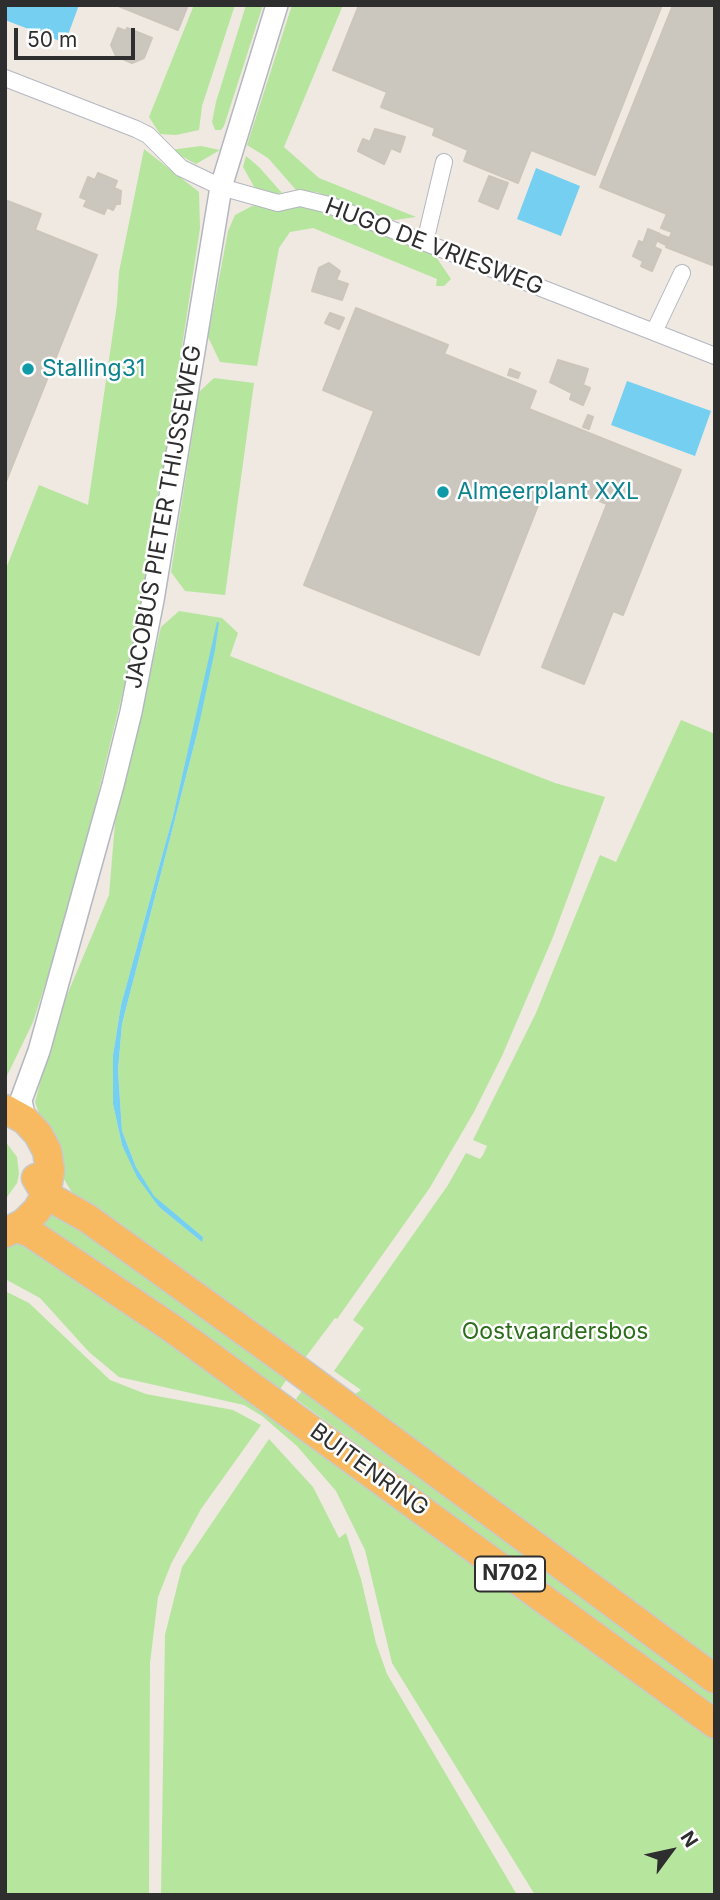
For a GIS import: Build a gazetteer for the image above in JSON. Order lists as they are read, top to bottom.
{
  "streets": {
    "highway": ["BUITENRING", "N702"],
    "street": ["HUGO DE VRIESWEG", "JACOBUS PIETER THIJSSEWEG"]
  },
  "crossings": [
    ["HUGO DE VRIESWEG", "JACOBUS PIETER THIJSSEWEG"],
    ["BUITENRING", "N702"]
  ],
  "parks": ["Oostvaardersbos"],
  "places": ["Stalling31", "Almeerplant XXL"],
  "scale_bar": "50 m",
  "north": "top right"
}
